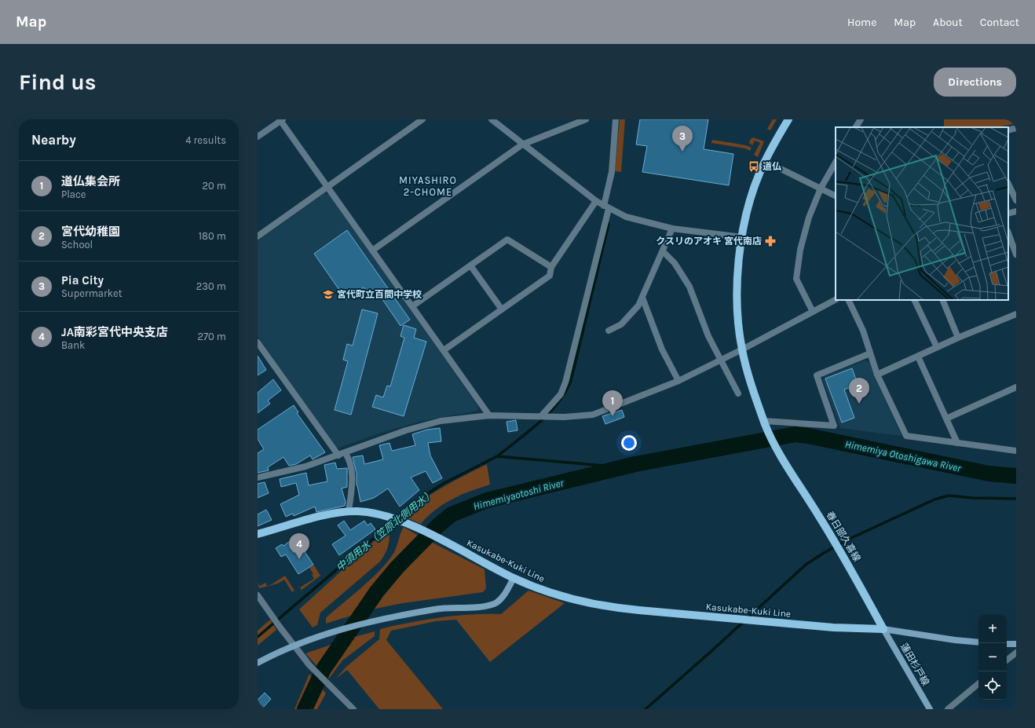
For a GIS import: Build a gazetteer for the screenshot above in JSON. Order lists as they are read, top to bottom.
{
  "streets": {
    "main road": ["春日部久喜線", "Kasukabe-Kuki Line"],
    "street": ["蓮田杉戸線"]
  },
  "crossings": [
    ["春日部久喜線", "Kasukabe-Kuki Line"],
    ["春日部久喜線", "蓮田杉戸線"],
    ["Kasukabe-Kuki Line", "蓮田杉戸線"]
  ],
  "districts": ["MIYASHIRO 2-CHOME"],
  "water": ["Himemiya Otoshigawa River", "Himemiyaotoshi River", "中須用水（笠原北側用水）"],
  "places": {
    "bus stop": ["道仏"],
    "pharmacy": ["クスリのアオキ 宮代南店"],
    "school or university": ["宮代町立百間中学校"]
  },
  "page": {
    "header": "Map",
    "nav": [
      "Home",
      "Map",
      "About",
      "Contact"
    ],
    "buttons": "Directions",
    "title": "Find us",
    "heading": ["Nearby", "4 results"],
    "pins": [
      "3",
      "2",
      "1",
      "4"
    ],
    "list": [
      {
        "mark": "1",
        "name": "道仏集会所",
        "note": "Place",
        "value": "20 m"
      },
      {
        "mark": "2",
        "name": "宮代幼稚園",
        "note": "School",
        "value": "180 m"
      },
      {
        "mark": "3",
        "name": "Pia City",
        "note": "Supermarket",
        "value": "230 m"
      },
      {
        "mark": "4",
        "name": "JA南彩宮代中央支店",
        "note": "Bank",
        "value": "270 m"
      }
    ],
    "map_buttons": ["+", "−"]
  }
}
